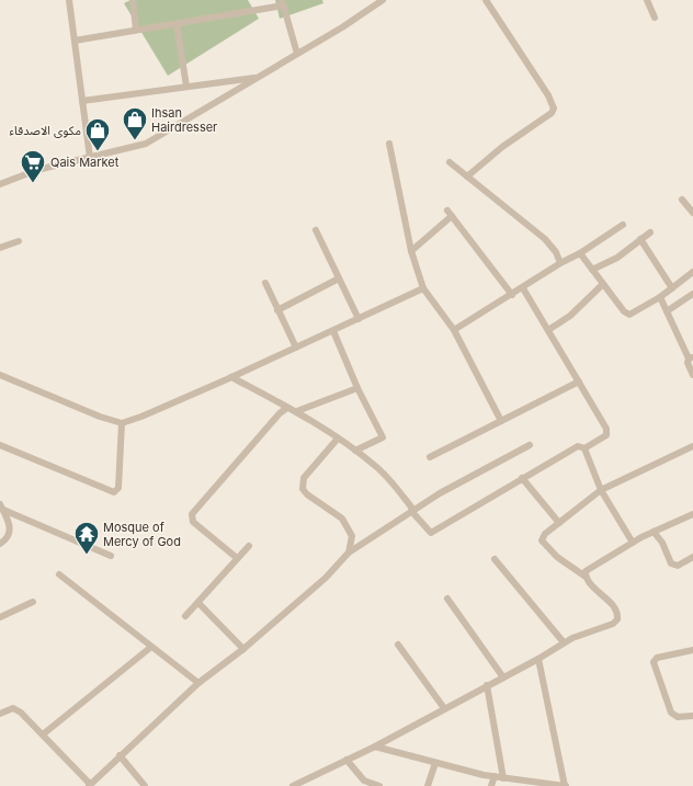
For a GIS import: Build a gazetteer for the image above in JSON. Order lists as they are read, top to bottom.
{
  "places": {
    "shop": ["Ihsan Hairdresser", "مكوى الاصدقاء"],
    "supermarket": ["Qais Market"],
    "temple": ["Mosque of Mercy of God"]
  }
}
